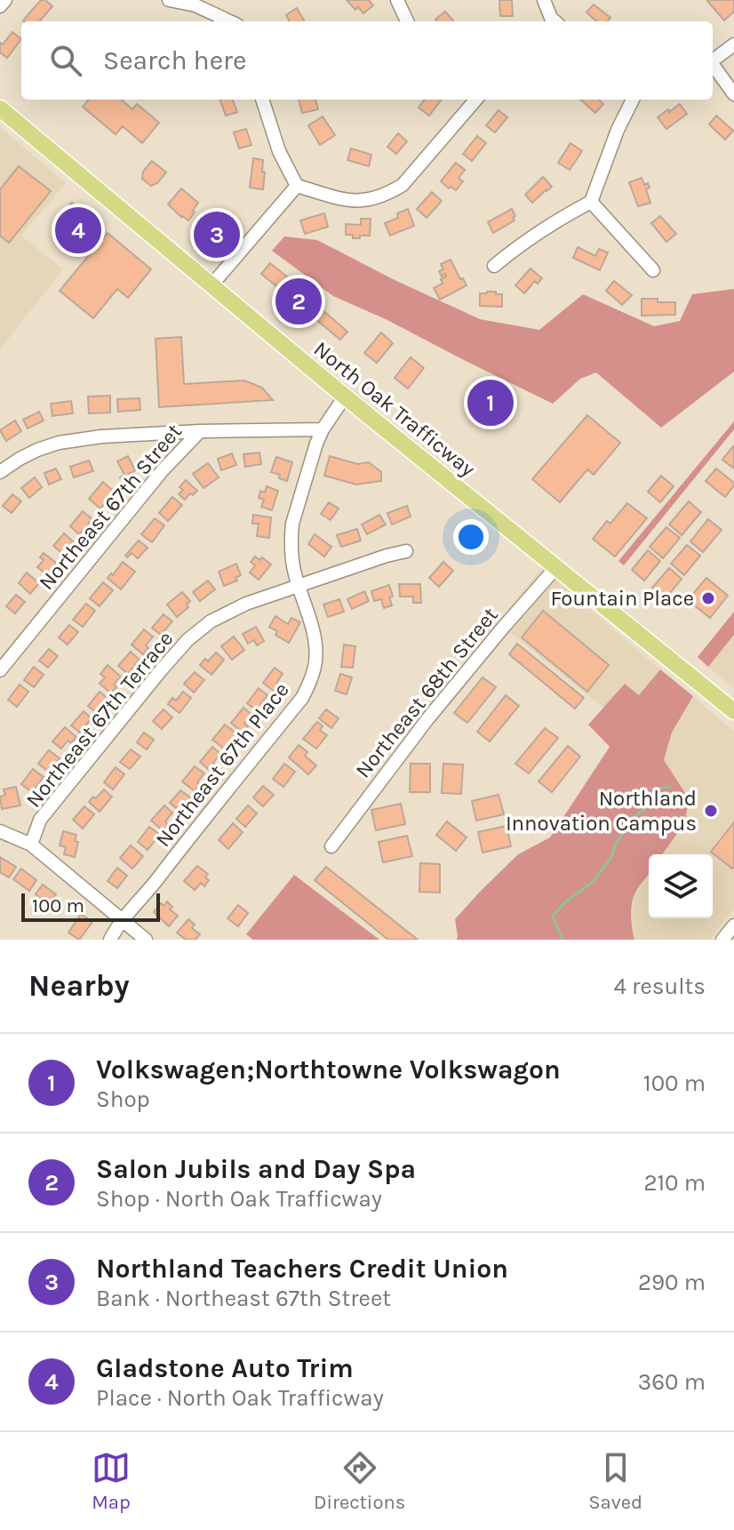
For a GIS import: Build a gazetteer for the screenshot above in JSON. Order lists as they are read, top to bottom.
{
  "streets": {
    "main road": ["North Oak Trafficway"],
    "street": [
      "Northeast 67th Street",
      "Northeast 68th Street",
      "Northeast 67th Terrace",
      "Northeast 67th Place"
    ]
  },
  "crossings": [
    ["North Oak Trafficway", "Northeast 68th Street"],
    ["North Oak Trafficway", "Northeast 67th Place"],
    ["Northeast 67th Street", "Northeast 67th Place"],
    ["Northeast 67th Terrace", "Northeast 67th Place"]
  ],
  "places": ["Fountain Place", "Northland Innovation Campus"],
  "scale_bar": "100 m",
  "page": {
    "search": "Search here",
    "pins": [
      "4",
      "3",
      "2",
      "1"
    ],
    "scale": "100 m",
    "heading": ["Nearby", "4 results"],
    "list": [
      {
        "mark": "1",
        "name": "Volkswagen;Northtowne Volkswagon",
        "note": "Shop",
        "value": "100 m"
      },
      {
        "mark": "2",
        "name": "Salon Jubils and Day Spa",
        "note": "Shop · North Oak Trafficway",
        "value": "210 m"
      },
      {
        "mark": "3",
        "name": "Northland Teachers Credit Union",
        "note": "Bank · Northeast 67th Street",
        "value": "290 m"
      },
      {
        "mark": "4",
        "name": "Gladstone Auto Trim",
        "note": "Place · North Oak Trafficway",
        "value": "360 m"
      }
    ],
    "nav": ["Map", "Directions", "Saved"]
  }
}
